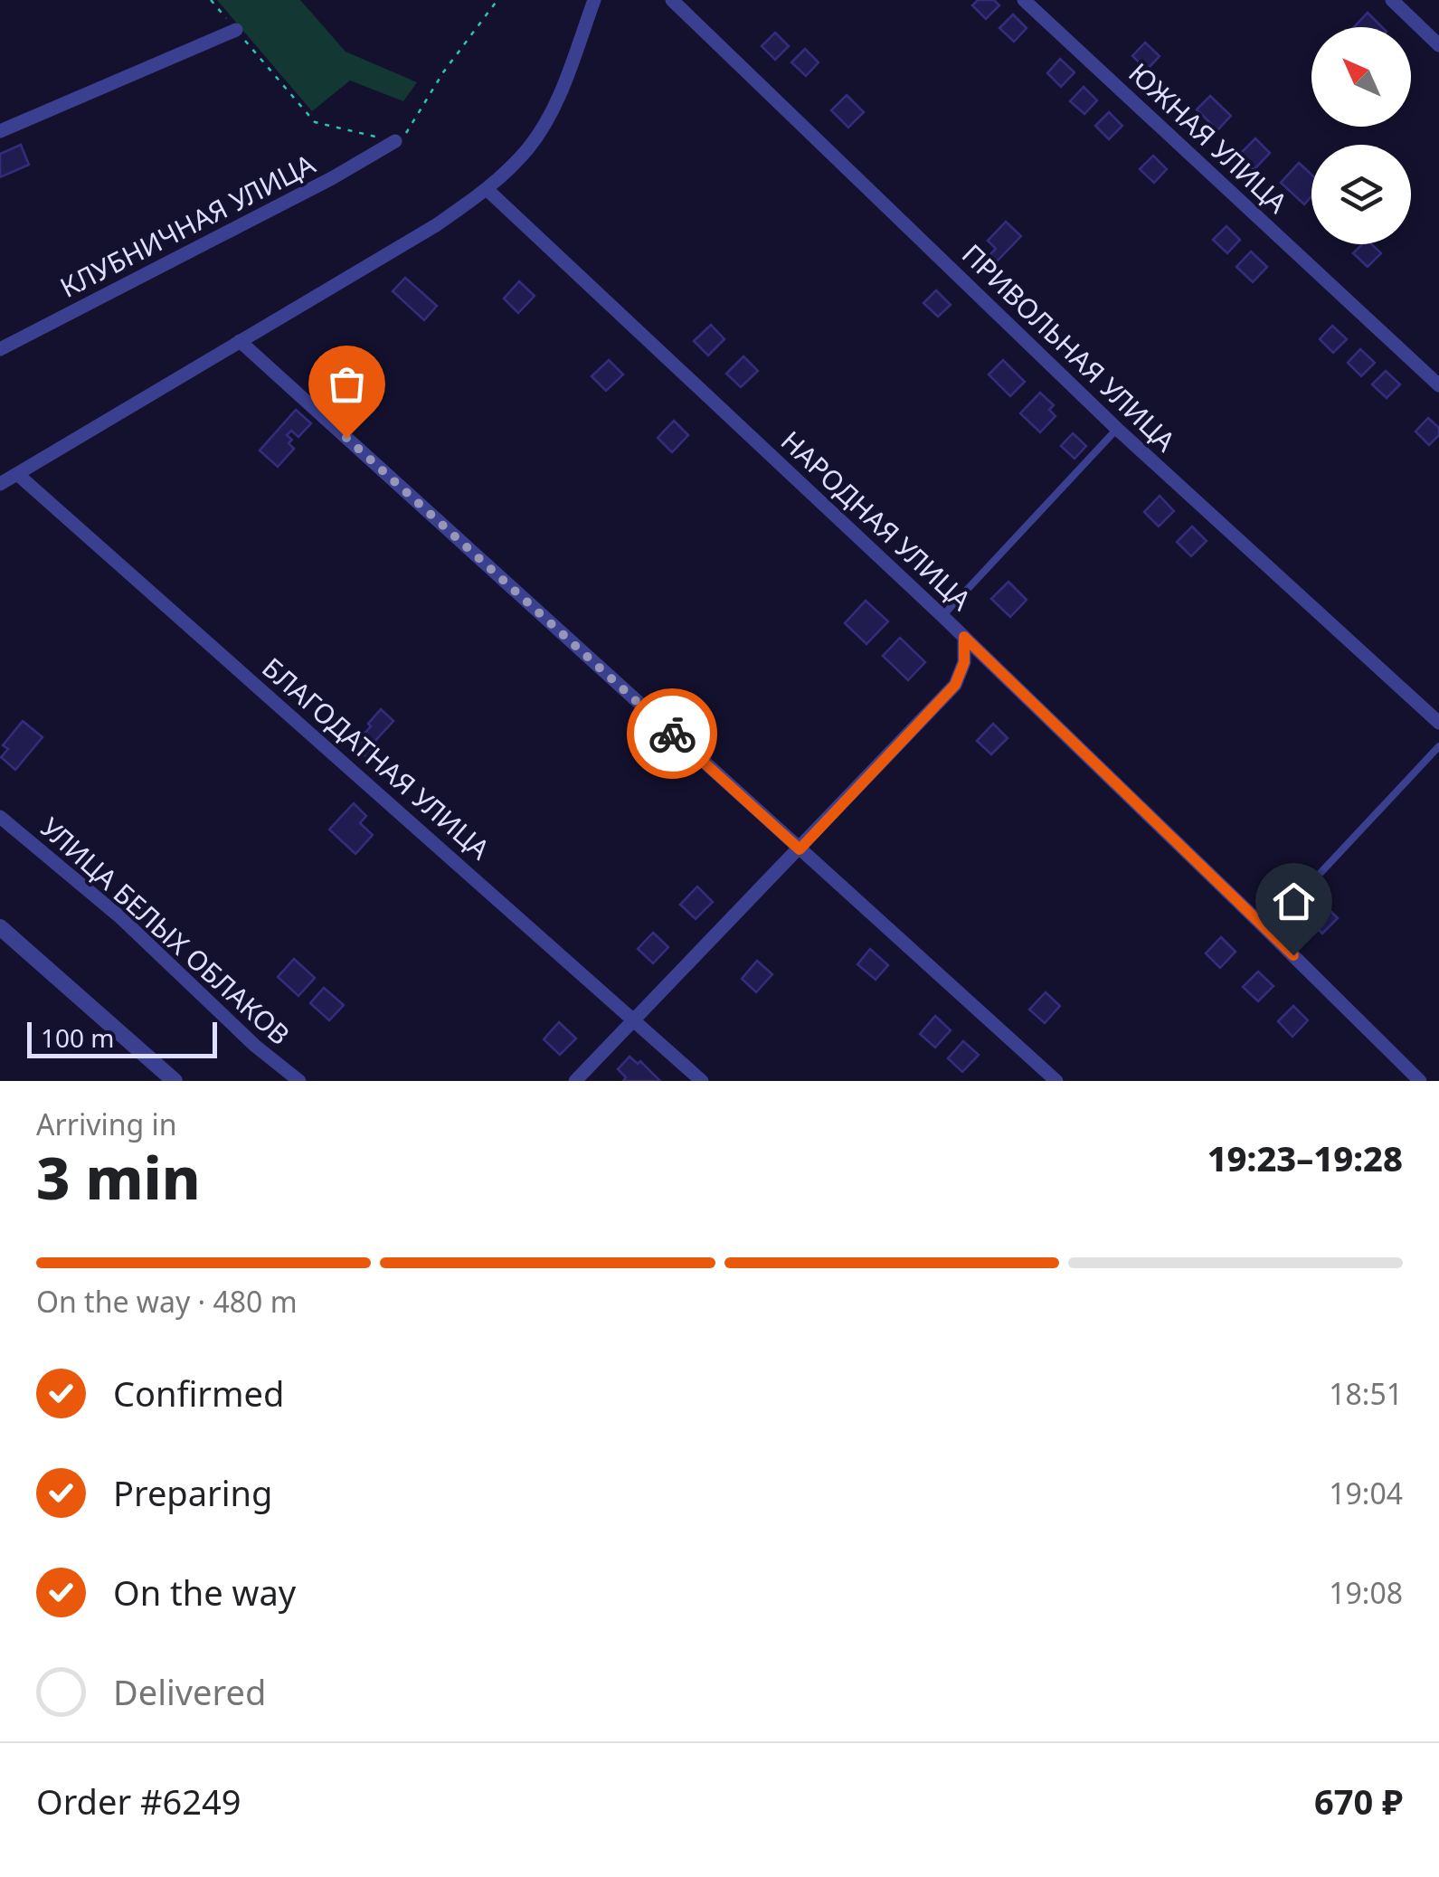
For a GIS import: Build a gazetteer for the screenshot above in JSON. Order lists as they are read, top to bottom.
{
  "streets": {
    "street": [
      "ЮЖНАЯ УЛИЦА",
      "КЛУБНИЧНАЯ УЛИЦА",
      "ПРИВОЛЬНАЯ УЛИЦА",
      "НАРОДНАЯ УЛИЦА",
      "БЛАГОДАТНАЯ УЛИЦА",
      "УЛИЦА БЕЛЫХ ОБЛАКОВ"
    ]
  },
  "scale_bar": "100 m",
  "north": "top left",
  "page": {
    "scale": "100 m",
    "heading": ["3 min", "Arriving in", "19:23–19:28"],
    "panel": ["Order #6249", "670 ₽"],
    "bar": "On the way · 480 m",
    "list": [
      ["Confirmed", "18:51"],
      ["Preparing", "19:04"],
      ["On the way", "19:08"],
      "Delivered"
    ]
  }
}
